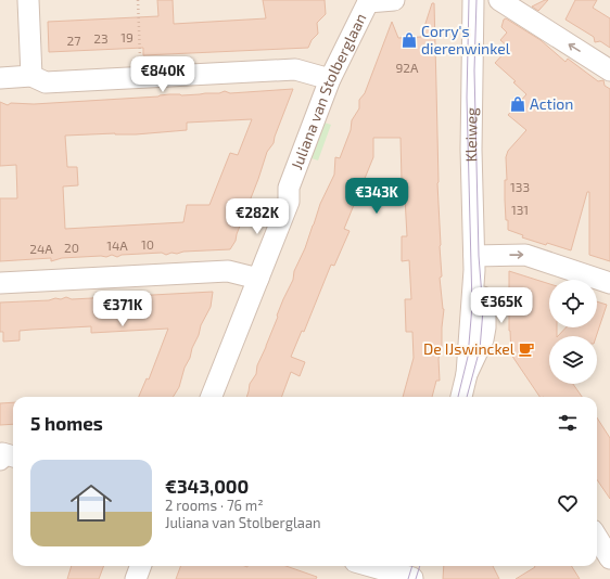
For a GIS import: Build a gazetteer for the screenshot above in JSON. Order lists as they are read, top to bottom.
{
  "streets": {
    "street": ["Juliana van Stolberglaan", "Kleiweg"]
  },
  "places": {
    "shop": ["Corry's dierenwinkel", "Action"],
    "cafe": ["De IJswinckel"]
  },
  "house_numbers": [
    "19",
    "23",
    "27",
    "92A",
    "133",
    "131",
    "10",
    "14A",
    "20",
    "24A"
  ],
  "page": {
    "price": [
      "€840K",
      "€343K",
      "€282K",
      "€365K",
      "€371K"
    ],
    "heading": "5 homes",
    "list": [
      {
        "name": "€343,000",
        "note": "2 rooms · 76 m² · Juliana van Stolberglaan"
      }
    ]
  }
}
